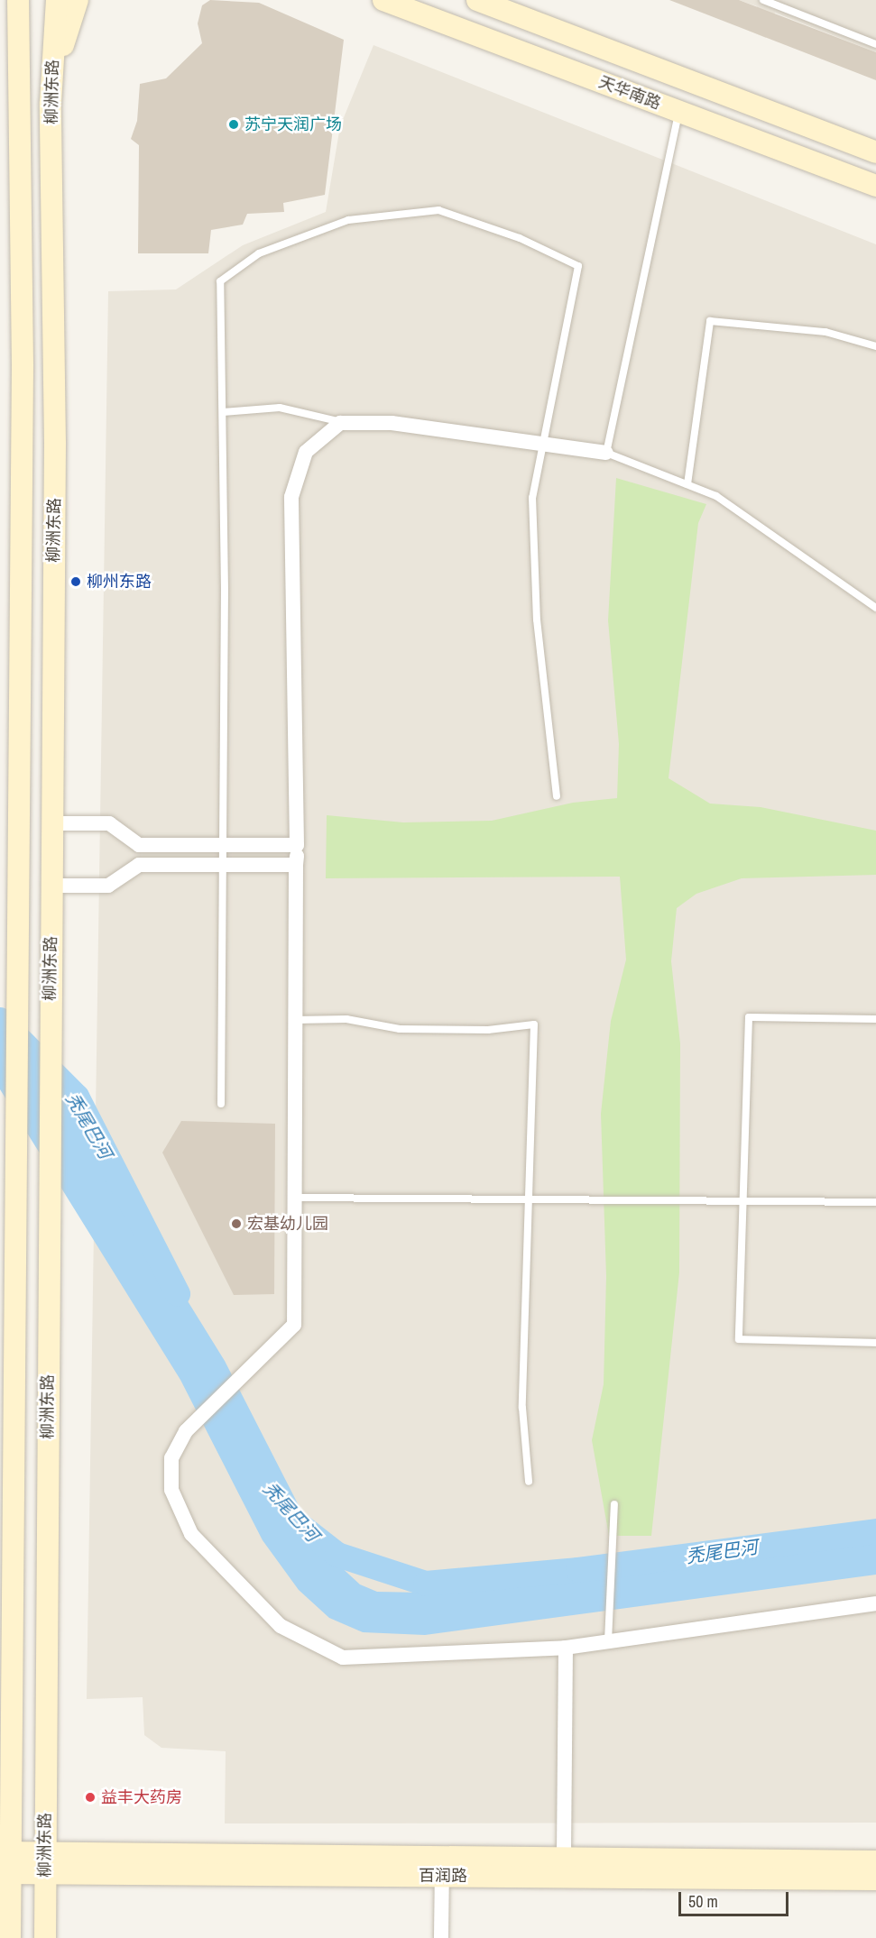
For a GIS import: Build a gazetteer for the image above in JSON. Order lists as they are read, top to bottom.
{
  "streets": {
    "main road": ["柳洲东路", "天华南路", "百润路"]
  },
  "crossings": [
    ["柳洲东路", "百润路"]
  ],
  "water": ["秃尾巴河"],
  "places": [
    "苏宁天润广场",
    "柳州东路",
    "宏基幼儿园",
    "益丰大药房"
  ],
  "scale_bar": "50 m"
}
